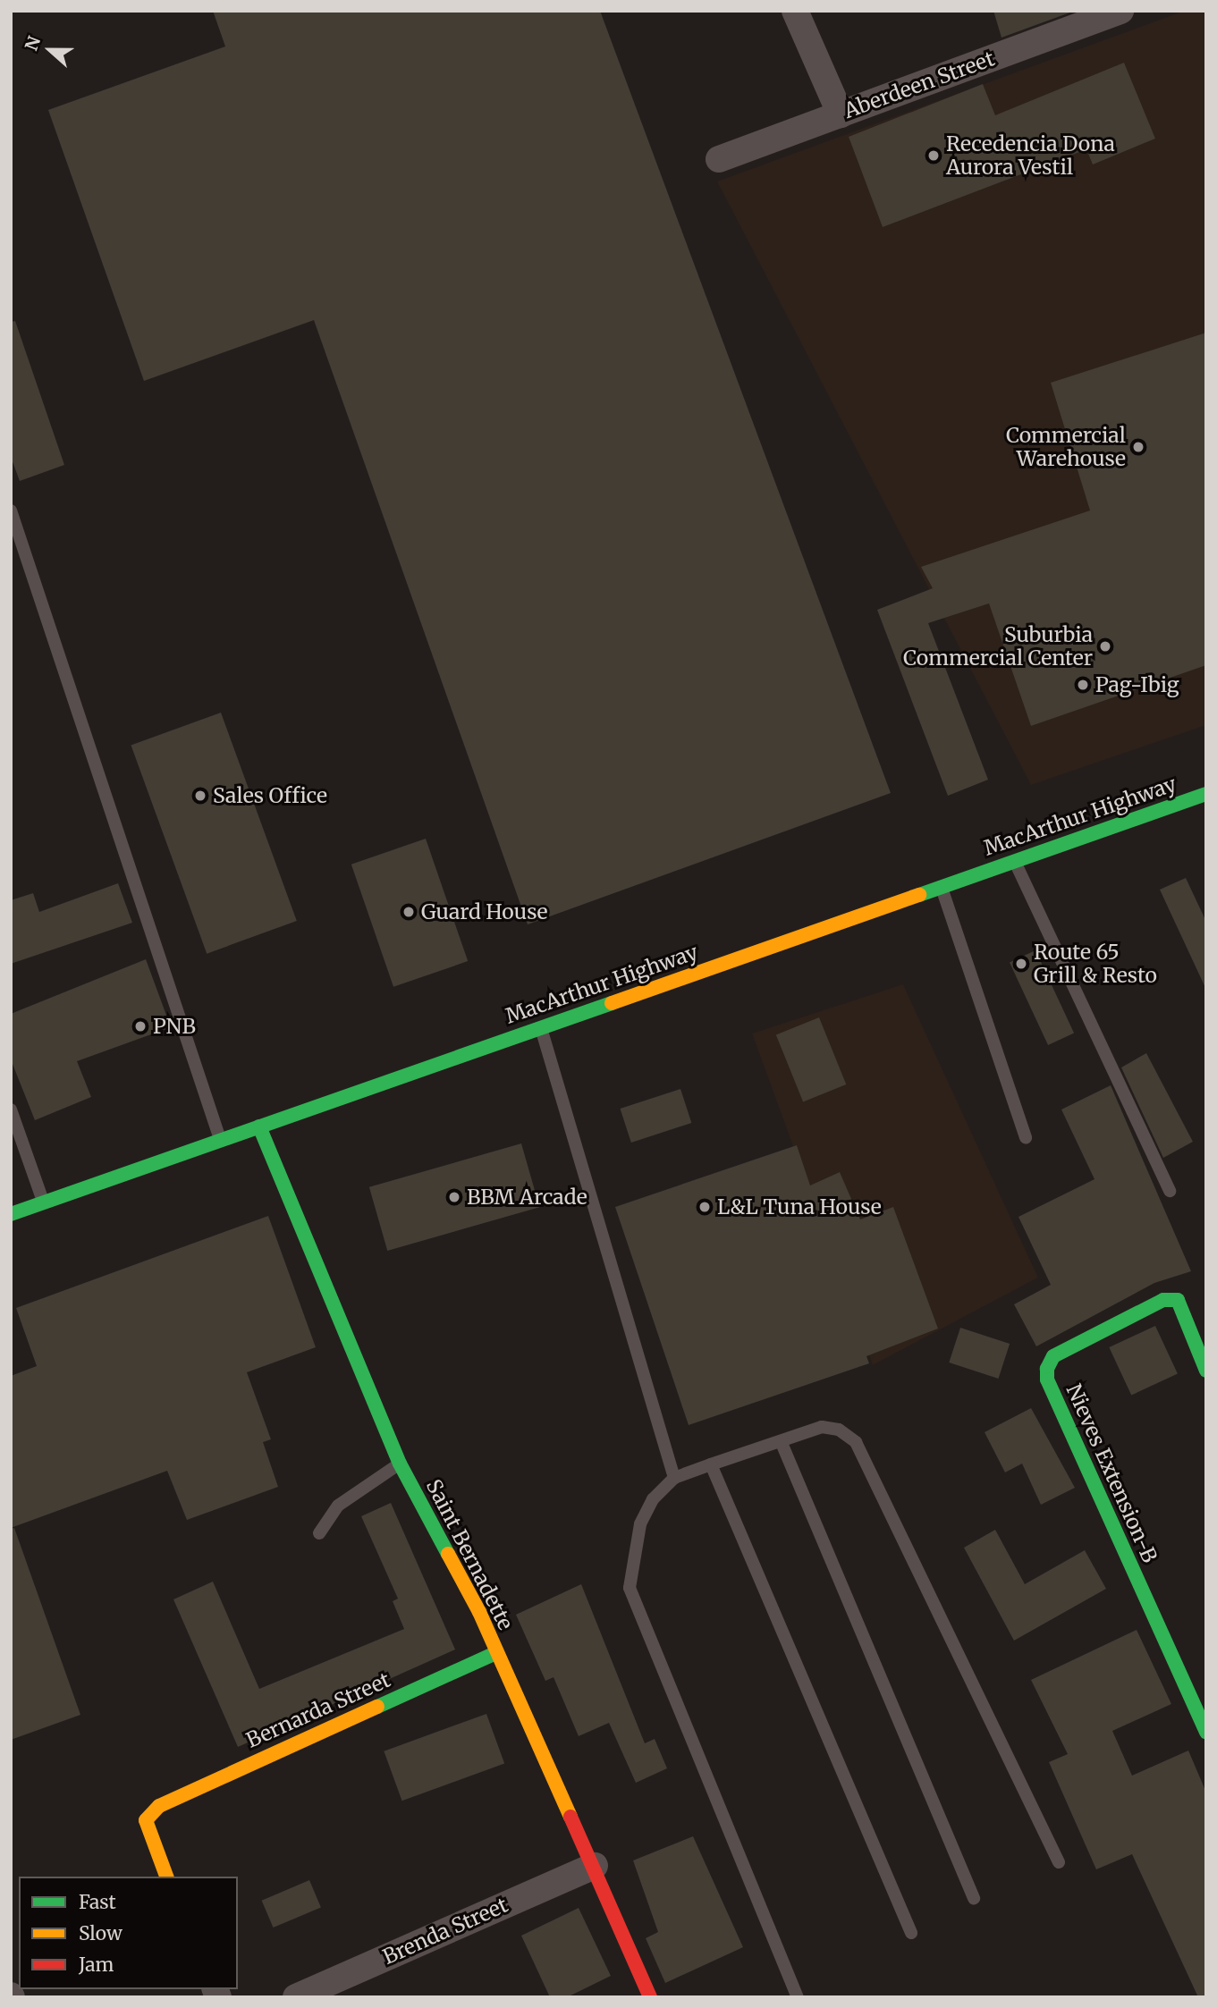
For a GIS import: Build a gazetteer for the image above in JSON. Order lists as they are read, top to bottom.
{
  "streets": {
    "main road": [
      "MacArthur Highway",
      "Nieves Extension-B",
      "Saint Bernadette",
      "Bernarda Street"
    ],
    "street": ["Aberdeen Street", "Brenda Street"]
  },
  "crossings": [
    ["MacArthur Highway", "Saint Bernadette"],
    ["Saint Bernadette", "Bernarda Street"],
    ["Saint Bernadette", "Brenda Street"]
  ],
  "places": [
    "Recedencia Dona Aurora Vestil",
    "Commercial Warehouse",
    "Suburbia Commercial Center",
    "Pag-Ibig",
    "Sales Office",
    "Guard House",
    "Route 65 Grill & Resto",
    "PNB",
    "BBM Arcade",
    "L&L Tuna House"
  ],
  "legend": ["Fast", "Slow", "Jam"],
  "north": "left"
}
